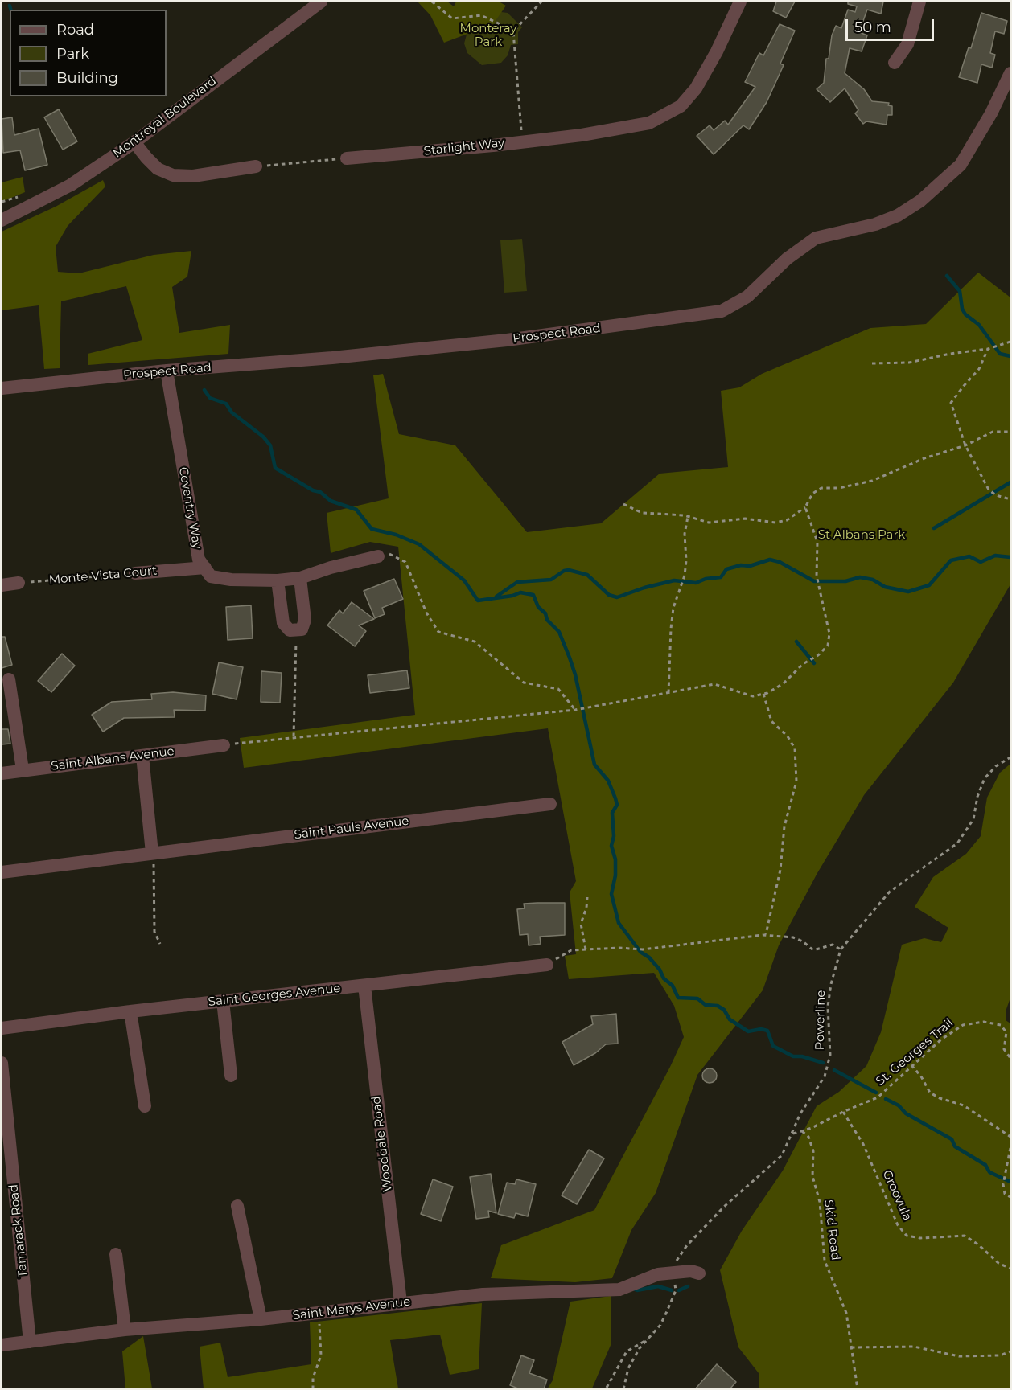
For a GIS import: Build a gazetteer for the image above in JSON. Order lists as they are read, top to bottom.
{
  "streets": {
    "street": [
      "Montroyal Boulevard",
      "Starlight Way",
      "Prospect Road",
      "Coventry Way",
      "Monte Vista Court",
      "Saint Albans Avenue",
      "Saint Pauls Avenue",
      "Saint Georges Avenue",
      "Wooddale Road",
      "Tamarack Road",
      "Saint Marys Avenue"
    ],
    "path": [
      "Powerline",
      "St. Georges Trail",
      "Groovula",
      "Skid Road"
    ]
  },
  "crossings": [
    ["Prospect Road", "Coventry Way"],
    ["Coventry Way", "Monte Vista Court"],
    ["Saint Georges Avenue", "Wooddale Road"],
    ["Powerline", "St. Georges Trail"],
    ["Powerline", "Saint Marys Avenue"],
    ["St. Georges Trail", "Groovula"],
    ["St. Georges Trail", "Skid Road"],
    ["Wooddale Road", "Saint Marys Avenue"],
    ["Tamarack Road", "Saint Marys Avenue"]
  ],
  "parks": ["Monteray Park", "St Albans Park"],
  "legend": ["Road", "Park", "Building"],
  "scale_bar": "50 m"
}
